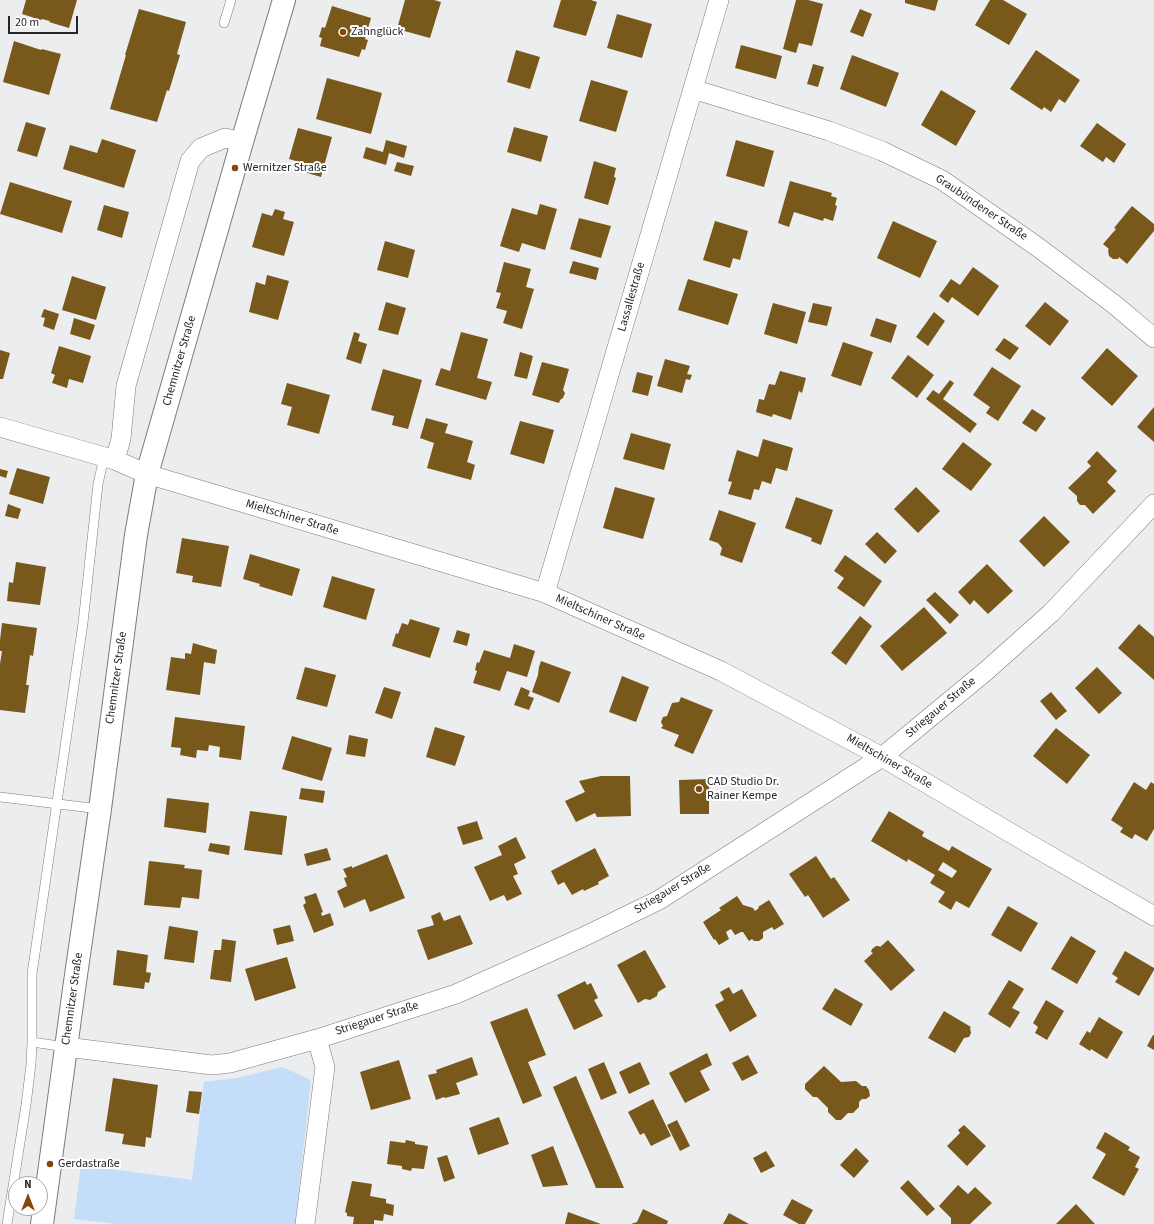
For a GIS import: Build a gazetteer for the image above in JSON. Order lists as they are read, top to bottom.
{
  "streets": {
    "main road": ["Chemnitzer Straße"],
    "street": [
      "Graubündener Straße",
      "Lassallestraße",
      "Mieltschiner Straße",
      "Striegauer Straße"
    ]
  },
  "crossings": [
    ["Graubündener Straße", "Lassallestraße"],
    ["Lassallestraße", "Mieltschiner Straße"],
    ["Chemnitzer Straße", "Mieltschiner Straße"],
    ["Chemnitzer Straße", "Striegauer Straße"],
    ["Mieltschiner Straße", "Striegauer Straße"]
  ],
  "places": [
    "Zahnglück",
    "Wernitzer Straße",
    "CAD Studio Dr. Rainer Kempe",
    "Gerdastraße"
  ],
  "scale_bar": "20 m",
  "north": "top"
}
